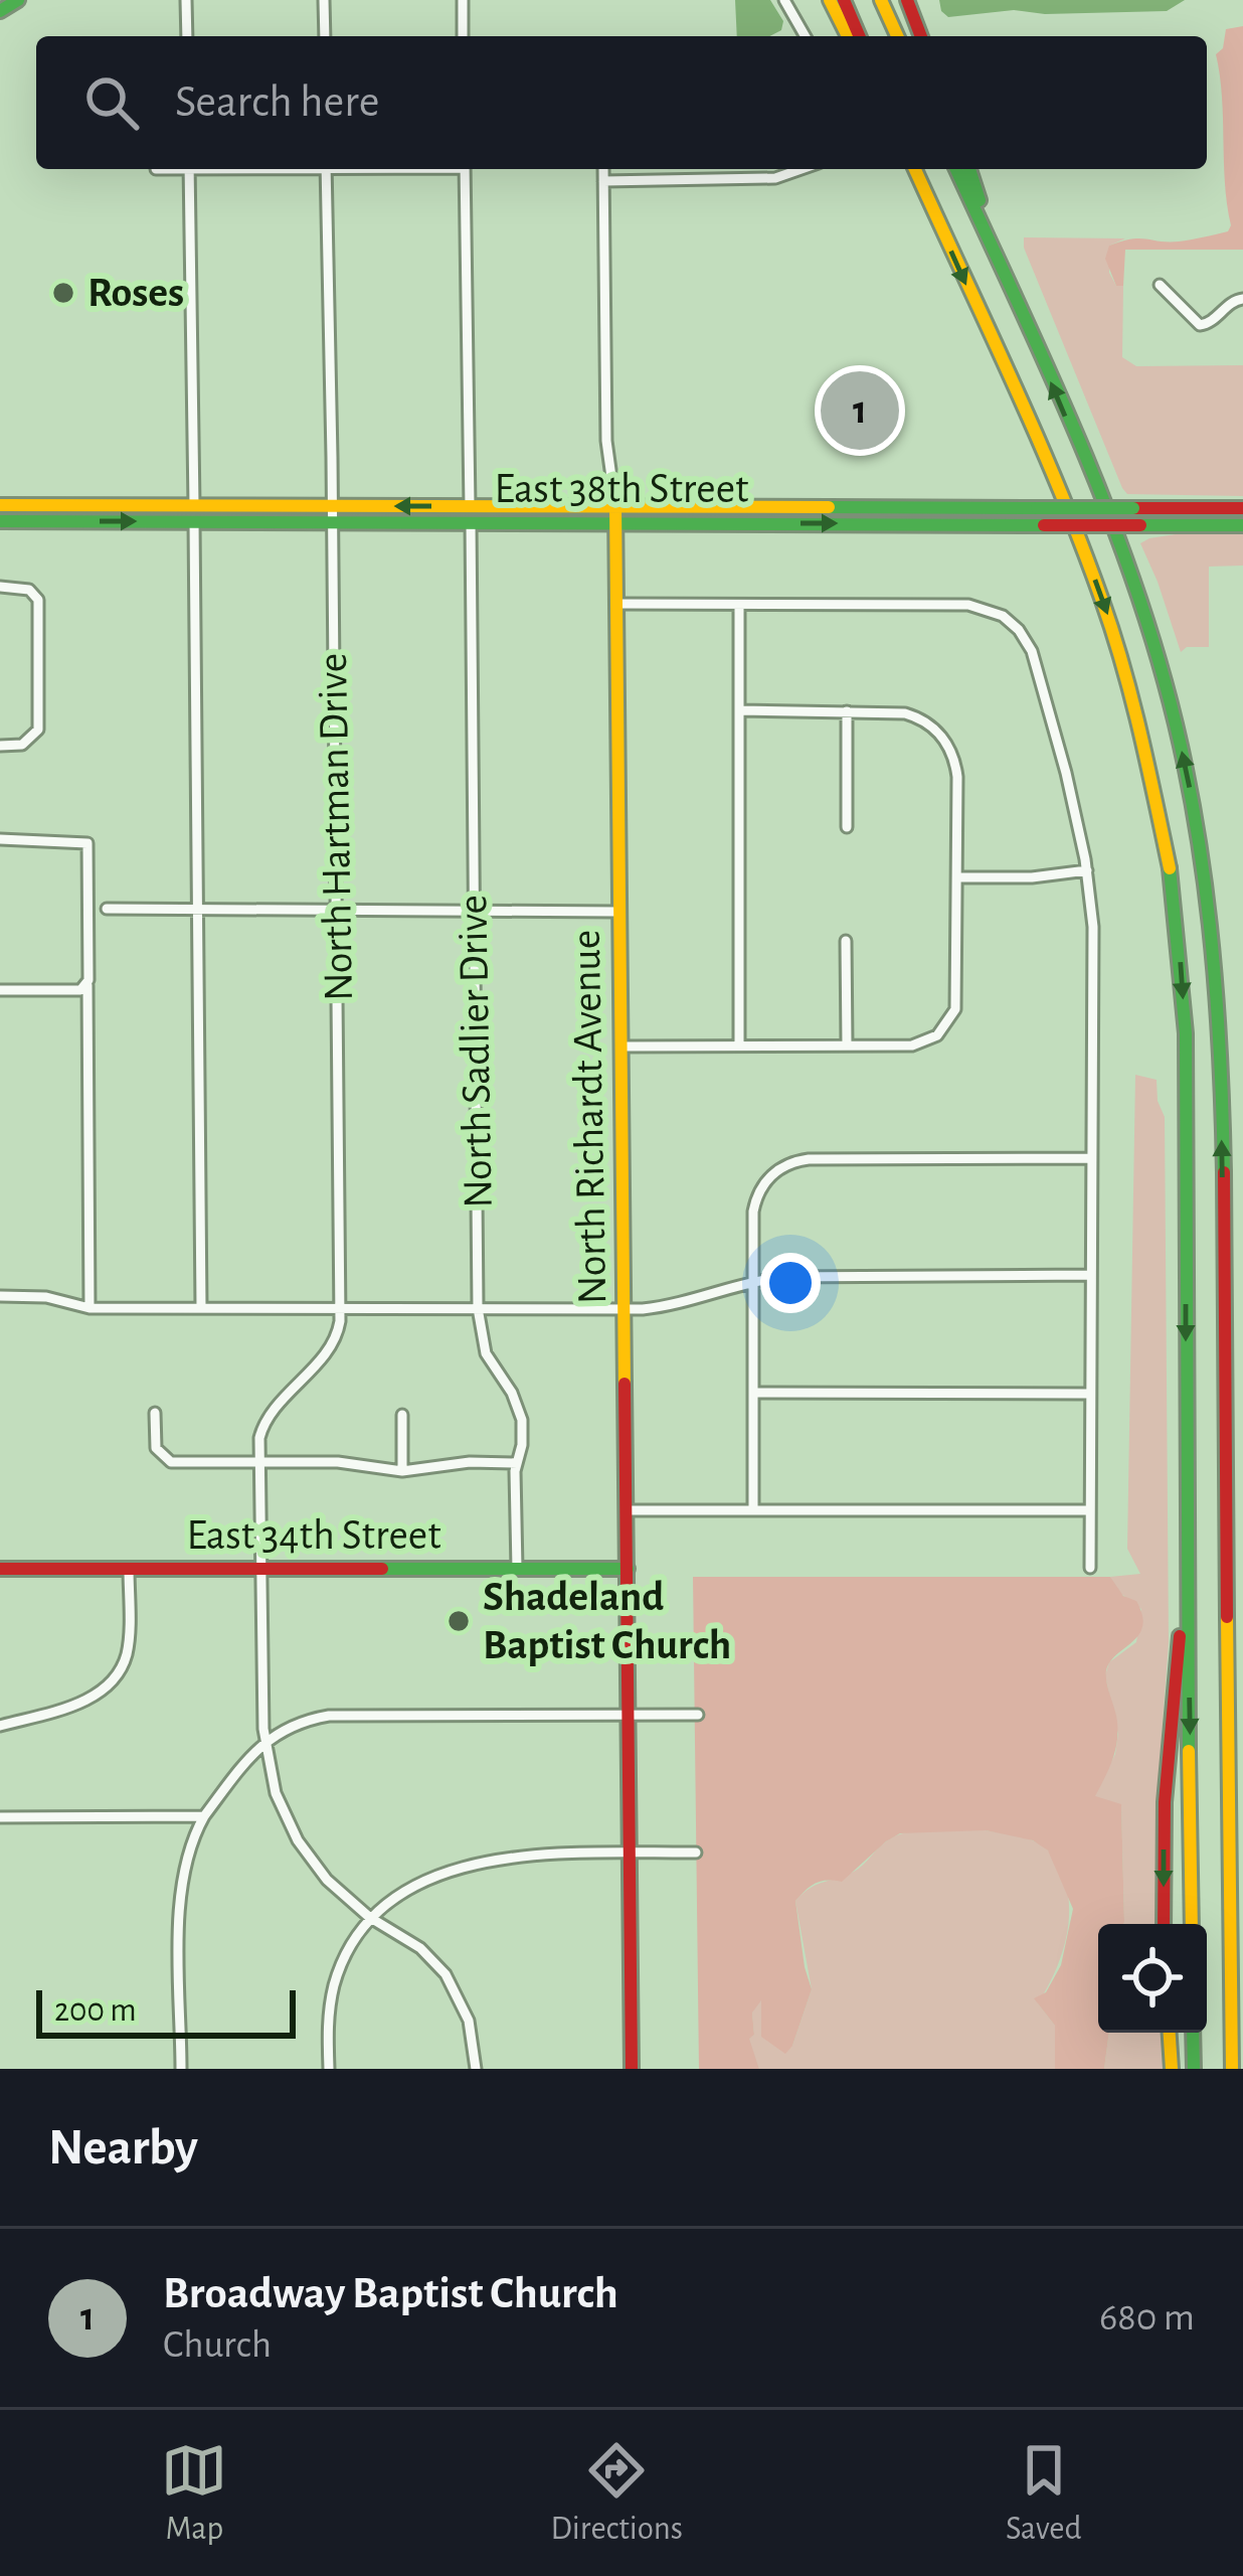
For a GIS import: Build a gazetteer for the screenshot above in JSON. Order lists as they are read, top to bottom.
{
  "streets": {
    "main road": ["East 38th Street", "North Richardt Avenue", "East 34th Street"],
    "street": ["North Hartman Drive", "North Sadlier Drive"]
  },
  "crossings": [
    ["East 38th Street", "North Hartman Drive"],
    ["East 38th Street", "North Sadlier Drive"],
    ["East 38th Street", "North Richardt Avenue"],
    ["North Hartman Drive", "East 34th Street"],
    ["North Sadlier Drive", "East 34th Street"],
    ["North Richardt Avenue", "East 34th Street"]
  ],
  "places": ["Roses", "Shadeland Baptist Church"],
  "scale_bar": "200 m",
  "page": {
    "search": "Search here",
    "pins": "1",
    "scale": "200 m",
    "heading": "Nearby",
    "list": [
      {
        "mark": "1",
        "name": "Broadway Baptist Church",
        "note": "Church",
        "value": "680 m"
      }
    ],
    "nav": ["Map", "Directions", "Saved"]
  }
}
